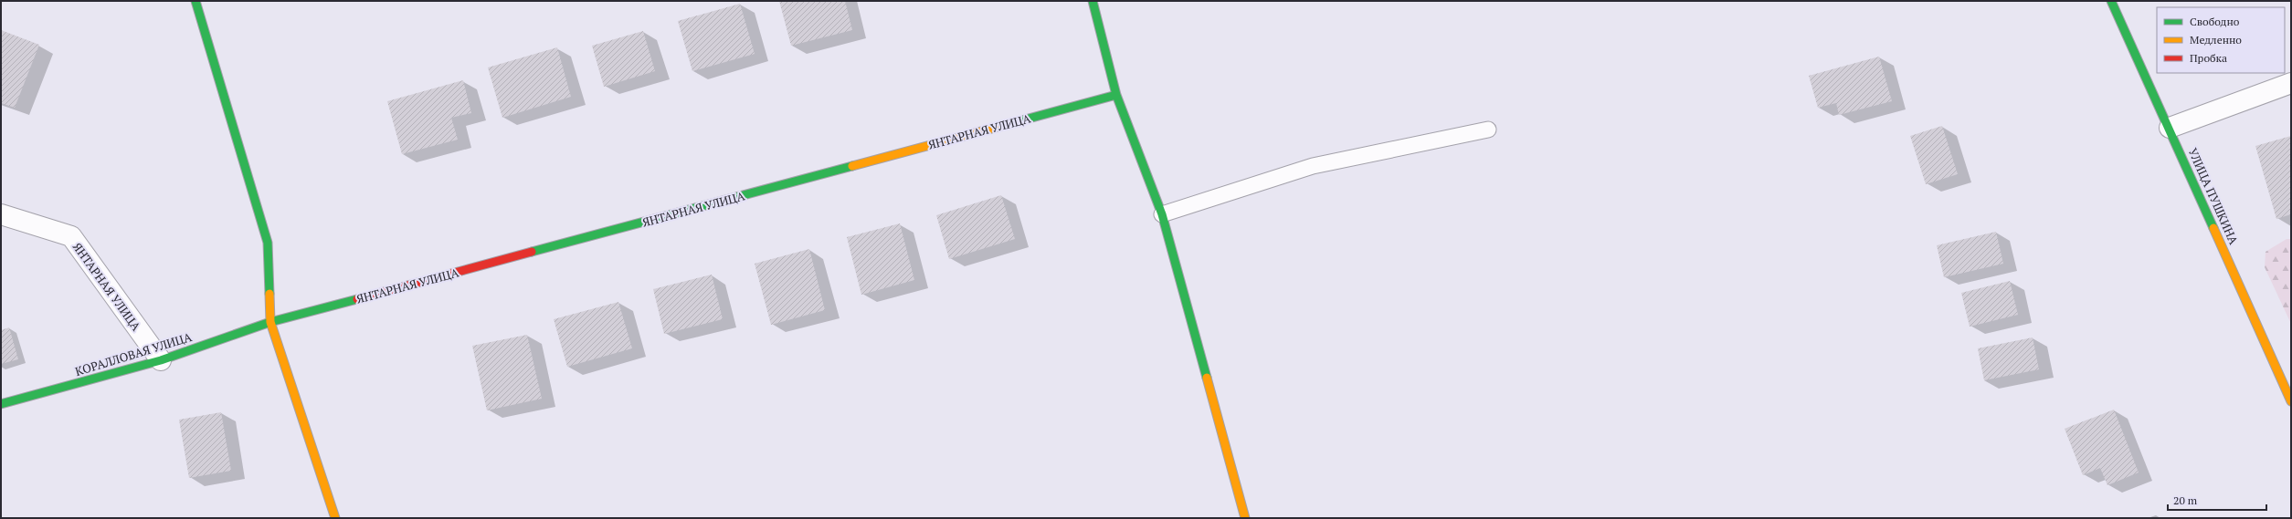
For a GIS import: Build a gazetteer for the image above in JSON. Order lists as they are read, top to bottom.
{
  "streets": {
    "street": ["ЯНТАРНАЯ УЛИЦА", "УЛИЦА ПУШКИНА", "КОРАЛЛОВАЯ УЛИЦА"]
  },
  "crossings": [
    ["ЯНТАРНАЯ УЛИЦА", "КОРАЛЛОВАЯ УЛИЦА"]
  ],
  "legend": ["Свободно", "Медленно", "Пробка"],
  "scale_bar": "20 m"
}
